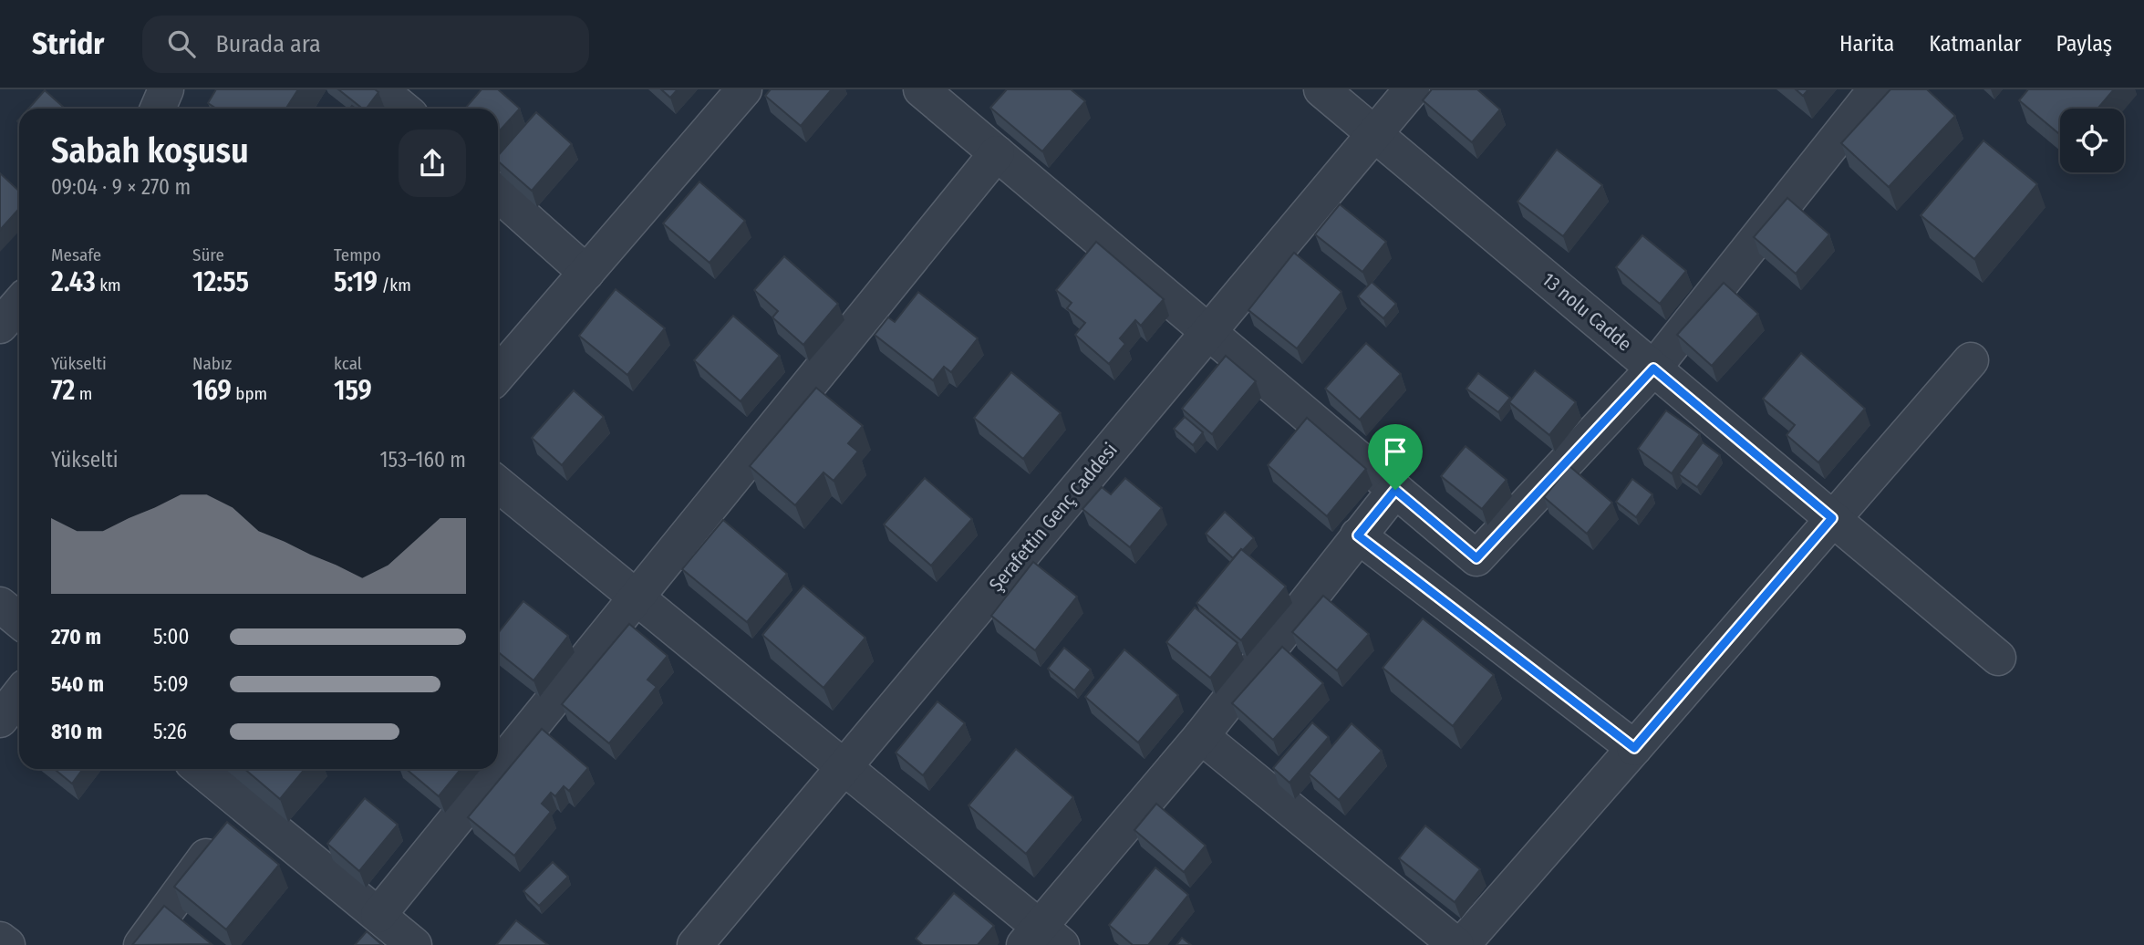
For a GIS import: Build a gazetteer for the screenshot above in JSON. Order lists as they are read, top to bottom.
{
  "streets": {
    "street": ["13 nolu Cadde", "Şerafettin Genç Caddesi"]
  },
  "crossings": [
    ["13 nolu Cadde", "Şerafettin Genç Caddesi"]
  ],
  "page": {
    "header": "Stridr",
    "search": "Burada ara",
    "nav": ["Harita", "Katmanlar", "Paylaş"],
    "heading": ["Sabah koşusu", "09:04 · 9 × 270 m"],
    "stats": [
      ["Mesafe", "2.43 km"],
      ["Süre", "12:55"],
      ["Tempo", "5:19 /km"],
      ["Yükselti", "72 m"],
      ["Nabız", "169 bpm"],
      ["kcal", "159"]
    ],
    "chart": ["Yükselti", "153–160 m"],
    "list": [
      {
        "name": "270 m",
        "note": "5:00"
      },
      {
        "name": "540 m",
        "note": "5:09"
      },
      {
        "name": "810 m",
        "note": "5:26"
      }
    ]
  }
}
